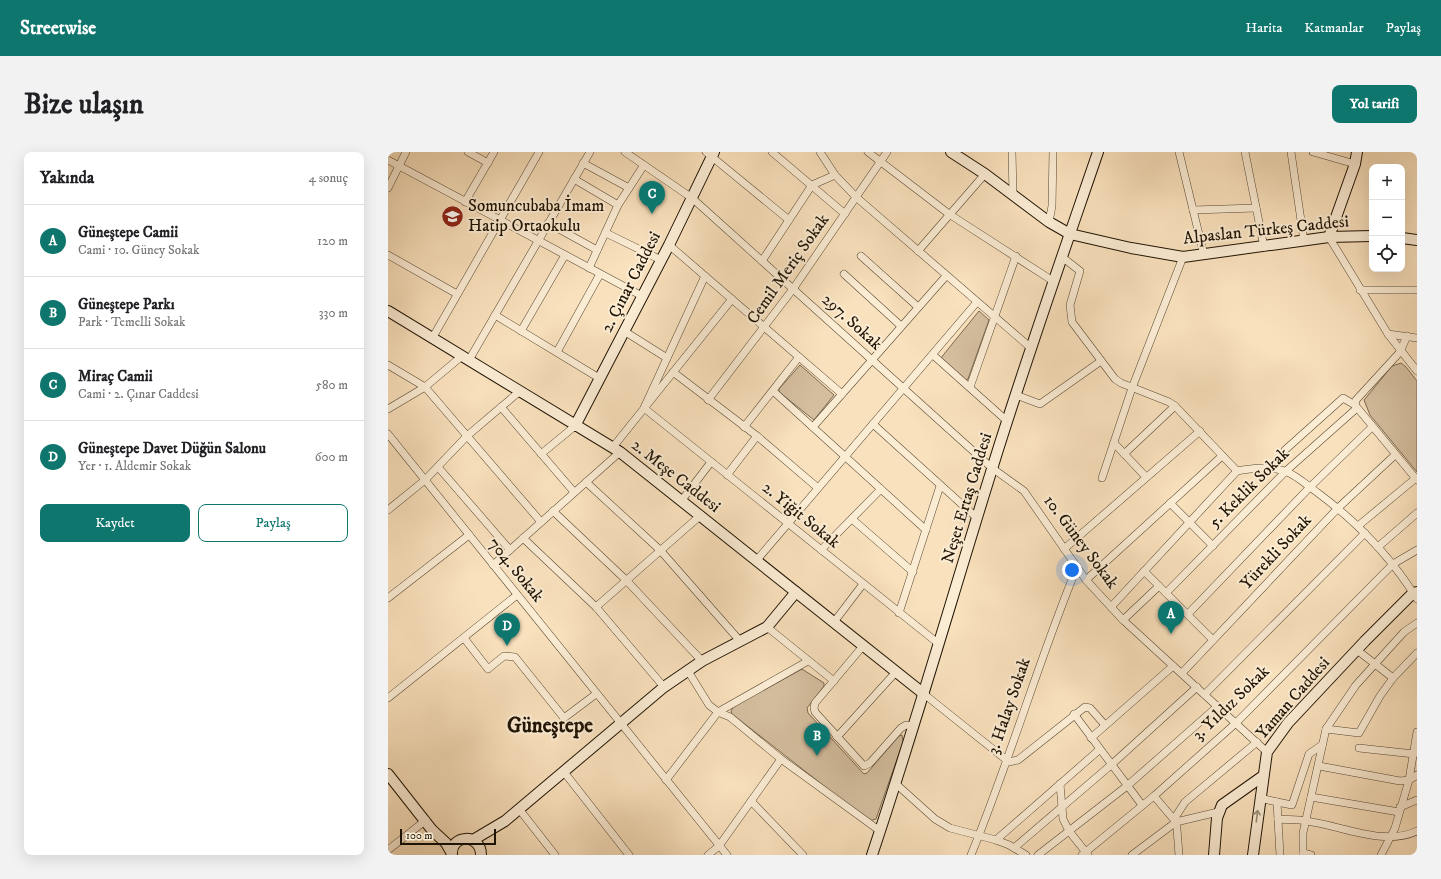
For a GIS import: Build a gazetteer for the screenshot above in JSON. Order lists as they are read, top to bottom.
{
  "streets": {
    "street": [
      "Alpaslan Türkeş Caddesi",
      "Cemil Meriç Sokak",
      "2. Çınar Caddesi",
      "297. Sokak",
      "2. Meşe Caddesi",
      "5. Keklik Sokak",
      "Neşet Ertaş Caddesi",
      "2. Yiğit Sokak",
      "10. Güney Sokak",
      "Yürekli Sokak",
      "704. Sokak",
      "Yaman Caddesi",
      "3. Yıldız Sokak",
      "3. Halay Sokak"
    ]
  },
  "crossings": [
    ["Alpaslan Türkeş Caddesi", "Neşet Ertaş Caddesi"],
    ["Cemil Meriç Sokak", "297. Sokak"],
    ["2. Çınar Caddesi", "297. Sokak"],
    ["2. Çınar Caddesi", "2. Meşe Caddesi"],
    ["297. Sokak", "Neşet Ertaş Caddesi"],
    ["297. Sokak", "10. Güney Sokak"],
    ["2. Meşe Caddesi", "Neşet Ertaş Caddesi"],
    ["Neşet Ertaş Caddesi", "2. Yiğit Sokak"],
    ["Neşet Ertaş Caddesi", "10. Güney Sokak"],
    ["10. Güney Sokak", "Yürekli Sokak"],
    ["10. Güney Sokak", "Yaman Caddesi"],
    ["10. Güney Sokak", "3. Yıldız Sokak"],
    ["10. Güney Sokak", "3. Halay Sokak"]
  ],
  "districts": ["Güneştepe"],
  "places": {
    "school or university": ["Somuncubaba İmam Hatip Ortaokulu"]
  },
  "scale_bar": "100 m",
  "page": {
    "header": "Streetwise",
    "nav": ["Harita", "Katmanlar", "Paylaş"],
    "buttons": [
      "Yol tarifi",
      ["Kaydet", "Paylaş"]
    ],
    "title": "Bize ulaşın",
    "heading": ["Yakında", "4 sonuç"],
    "map_buttons": ["+", "−"],
    "pins": [
      "C",
      "A",
      "D",
      "B"
    ],
    "list": [
      {
        "mark": "A",
        "name": "Güneştepe Camii",
        "note": "Cami · 10. Güney Sokak",
        "value": "120 m"
      },
      {
        "mark": "B",
        "name": "Güneştepe Parkı",
        "note": "Park · Temelli Sokak",
        "value": "330 m"
      },
      {
        "mark": "C",
        "name": "Miraç Camii",
        "note": "Cami · 2. Çınar Caddesi",
        "value": "580 m"
      },
      {
        "mark": "D",
        "name": "Güneştepe Davet Düğün Salonu",
        "note": "Yer · 1. Aldemir Sokak",
        "value": "600 m"
      }
    ],
    "scale": "100 m"
  }
}
